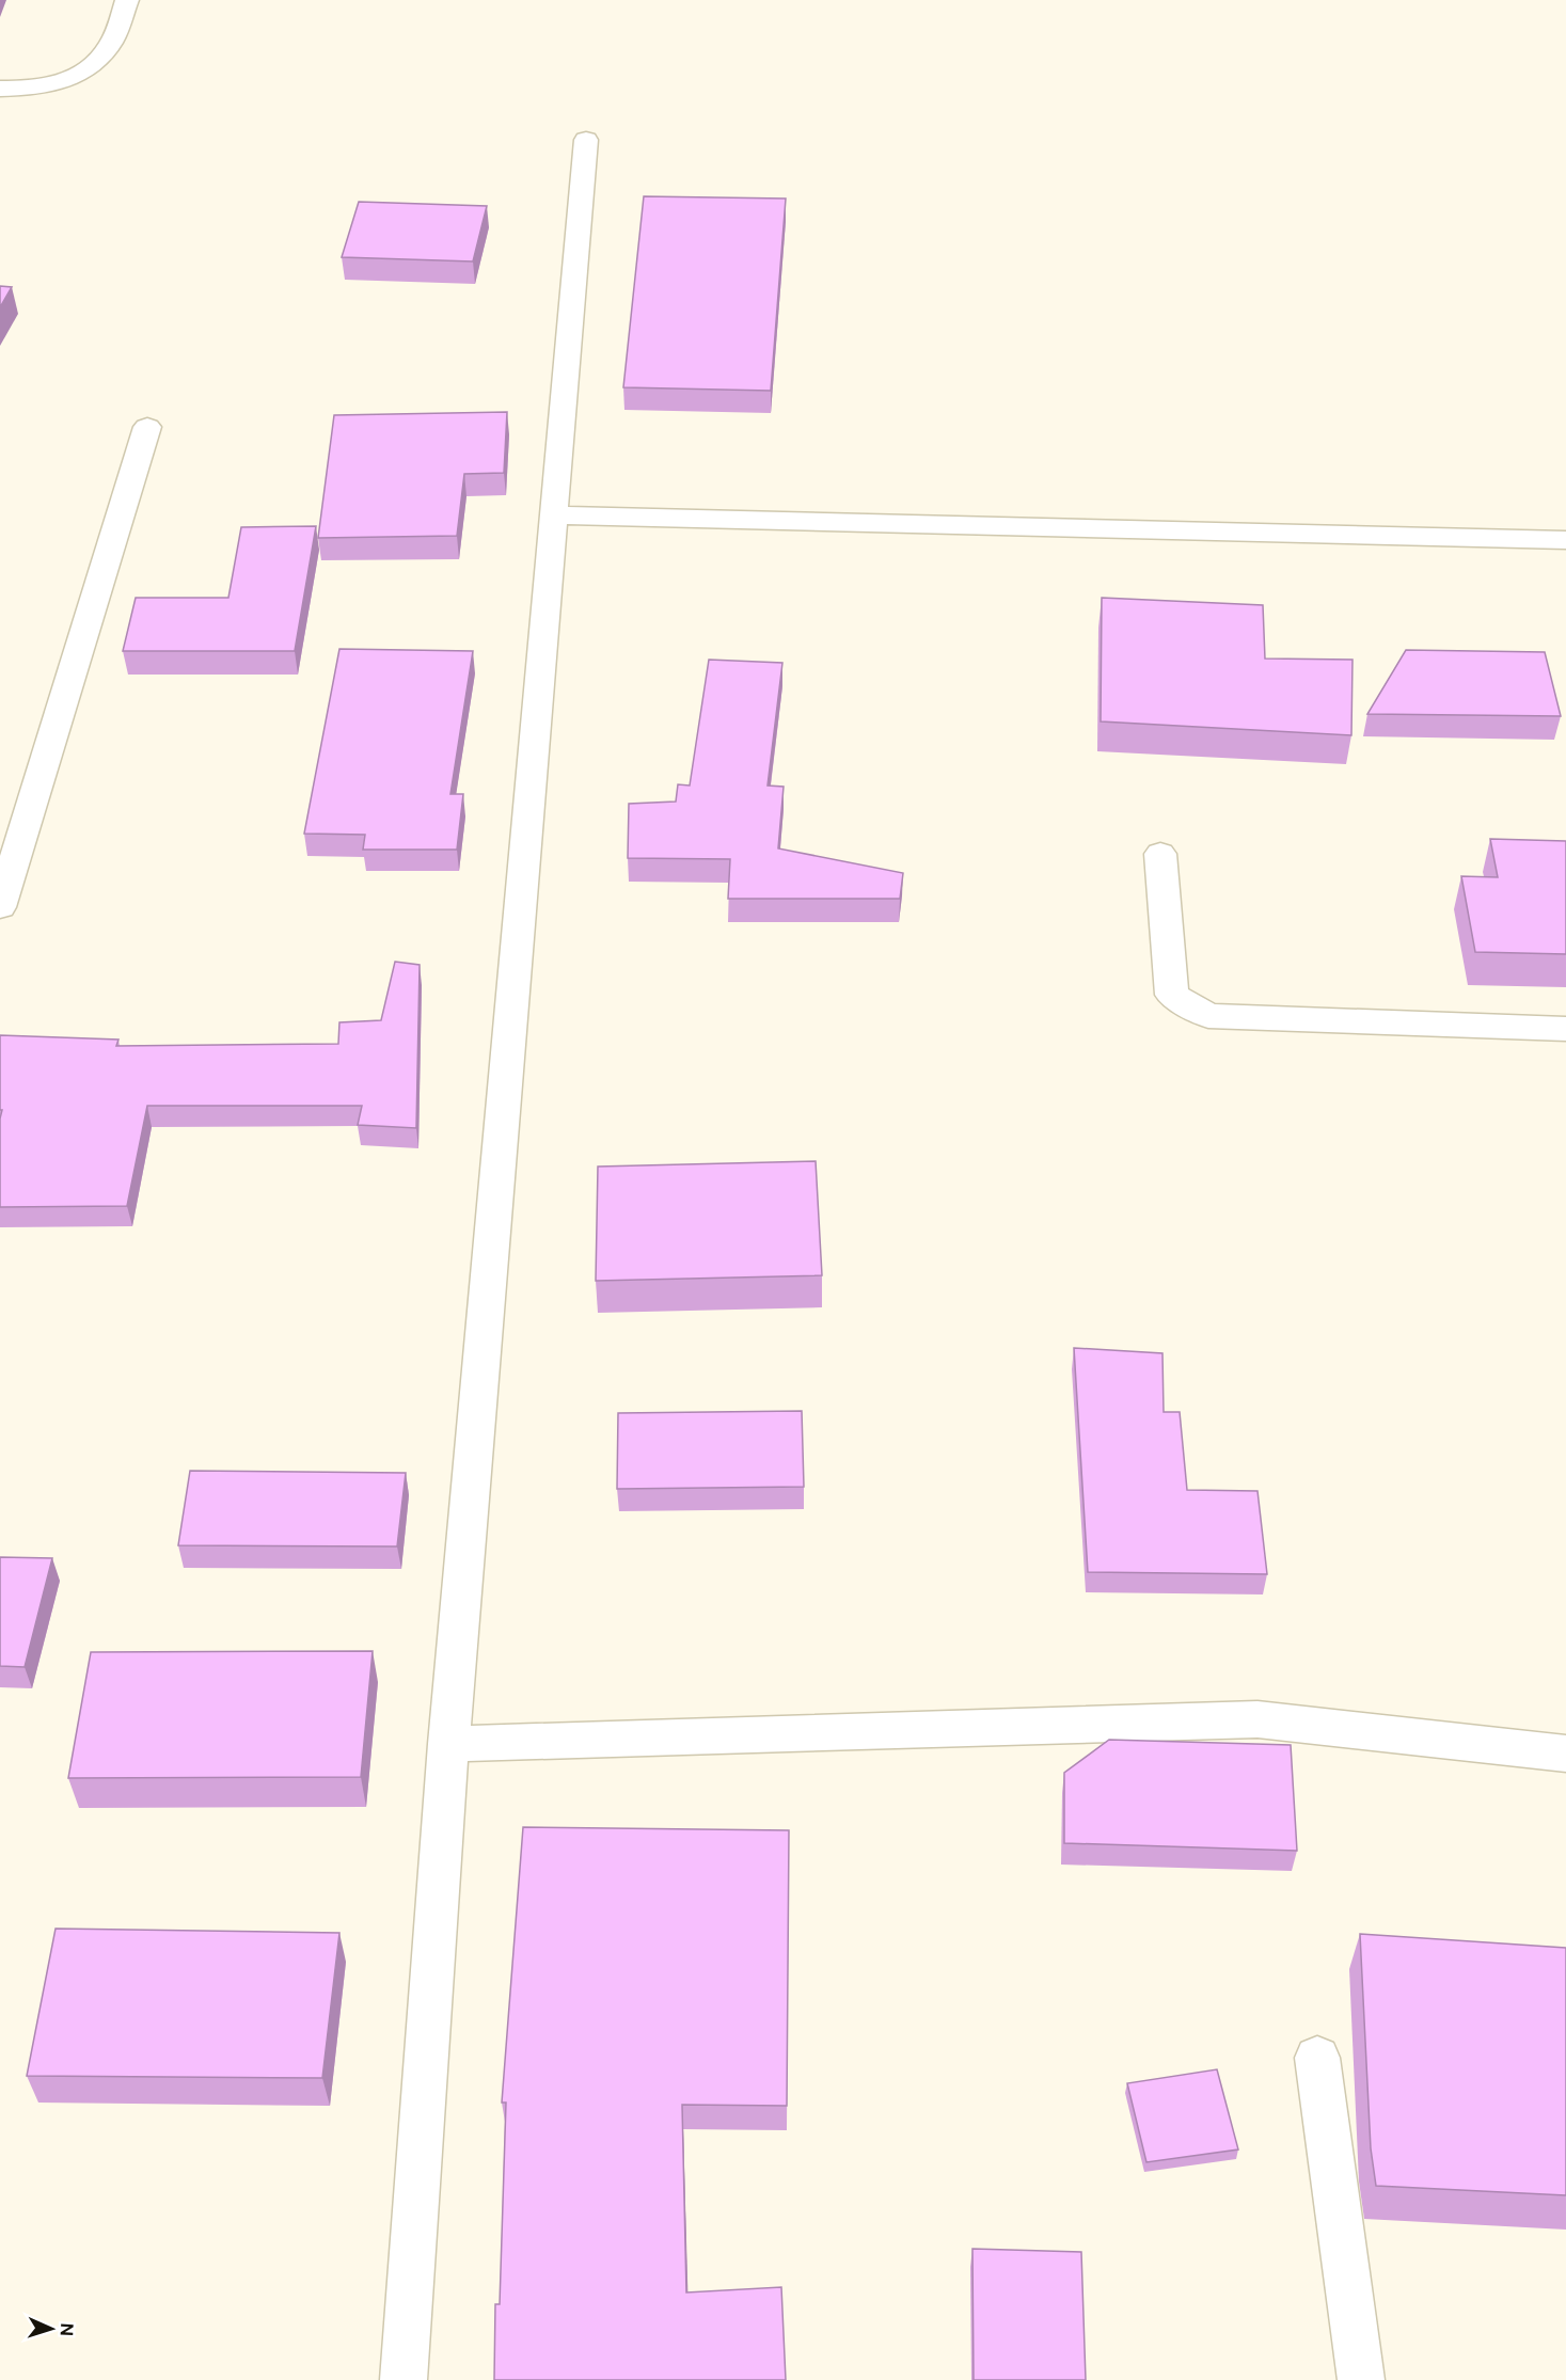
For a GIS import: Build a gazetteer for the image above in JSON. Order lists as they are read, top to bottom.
{
  "north": "right"
}
